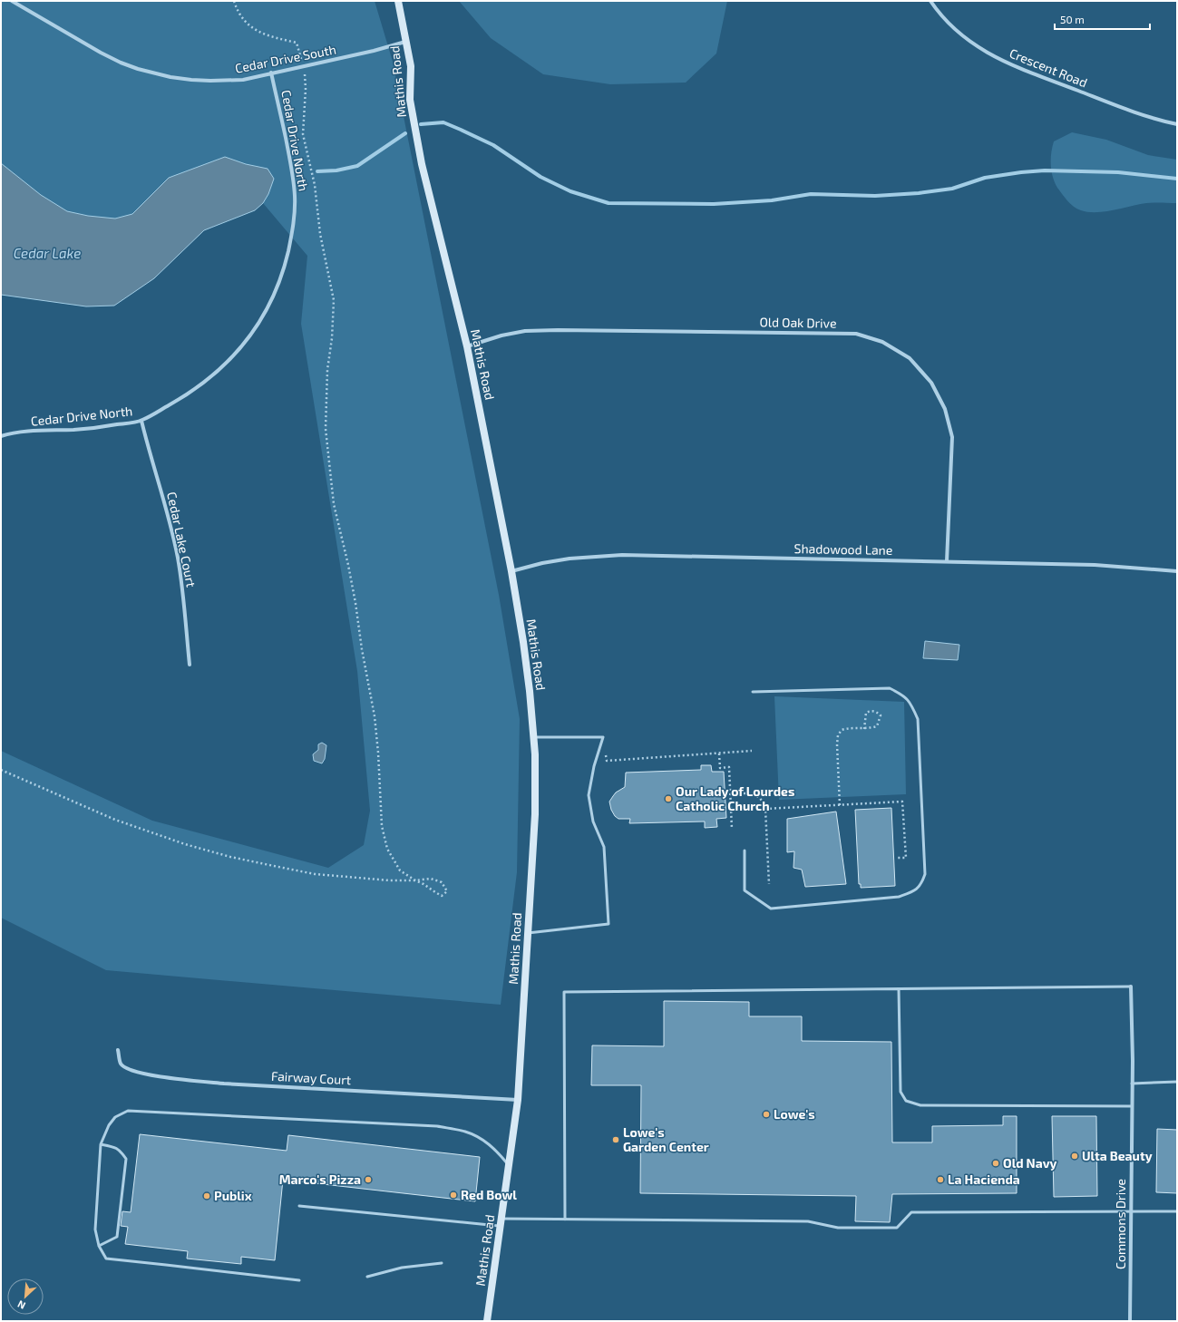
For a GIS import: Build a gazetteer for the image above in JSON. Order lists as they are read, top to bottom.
{
  "streets": {
    "street": [
      "Cedar Drive South",
      "Crescent Road",
      "Mathis Road",
      "Cedar Drive North",
      "Old Oak Drive",
      "Cedar Lake Court",
      "Shadowood Lane",
      "Fairway Court",
      "Commons Drive"
    ]
  },
  "crossings": [
    ["Cedar Drive South", "Mathis Road"],
    ["Cedar Drive South", "Cedar Drive North"],
    ["Mathis Road", "Old Oak Drive"],
    ["Mathis Road", "Shadowood Lane"],
    ["Mathis Road", "Fairway Court"],
    ["Cedar Drive North", "Cedar Lake Court"],
    ["Old Oak Drive", "Shadowood Lane"]
  ],
  "water": ["Cedar Lake"],
  "places": [
    "Our Lady of Lourdes Catholic Church",
    "Lowe's",
    "Lowe's Garden Center",
    "Ulta Beauty",
    "Old Navy",
    "Marco's Pizza",
    "La Hacienda",
    "Red Bowl",
    "Publix"
  ],
  "scale_bar": "50 m",
  "north": "bottom left"
}
